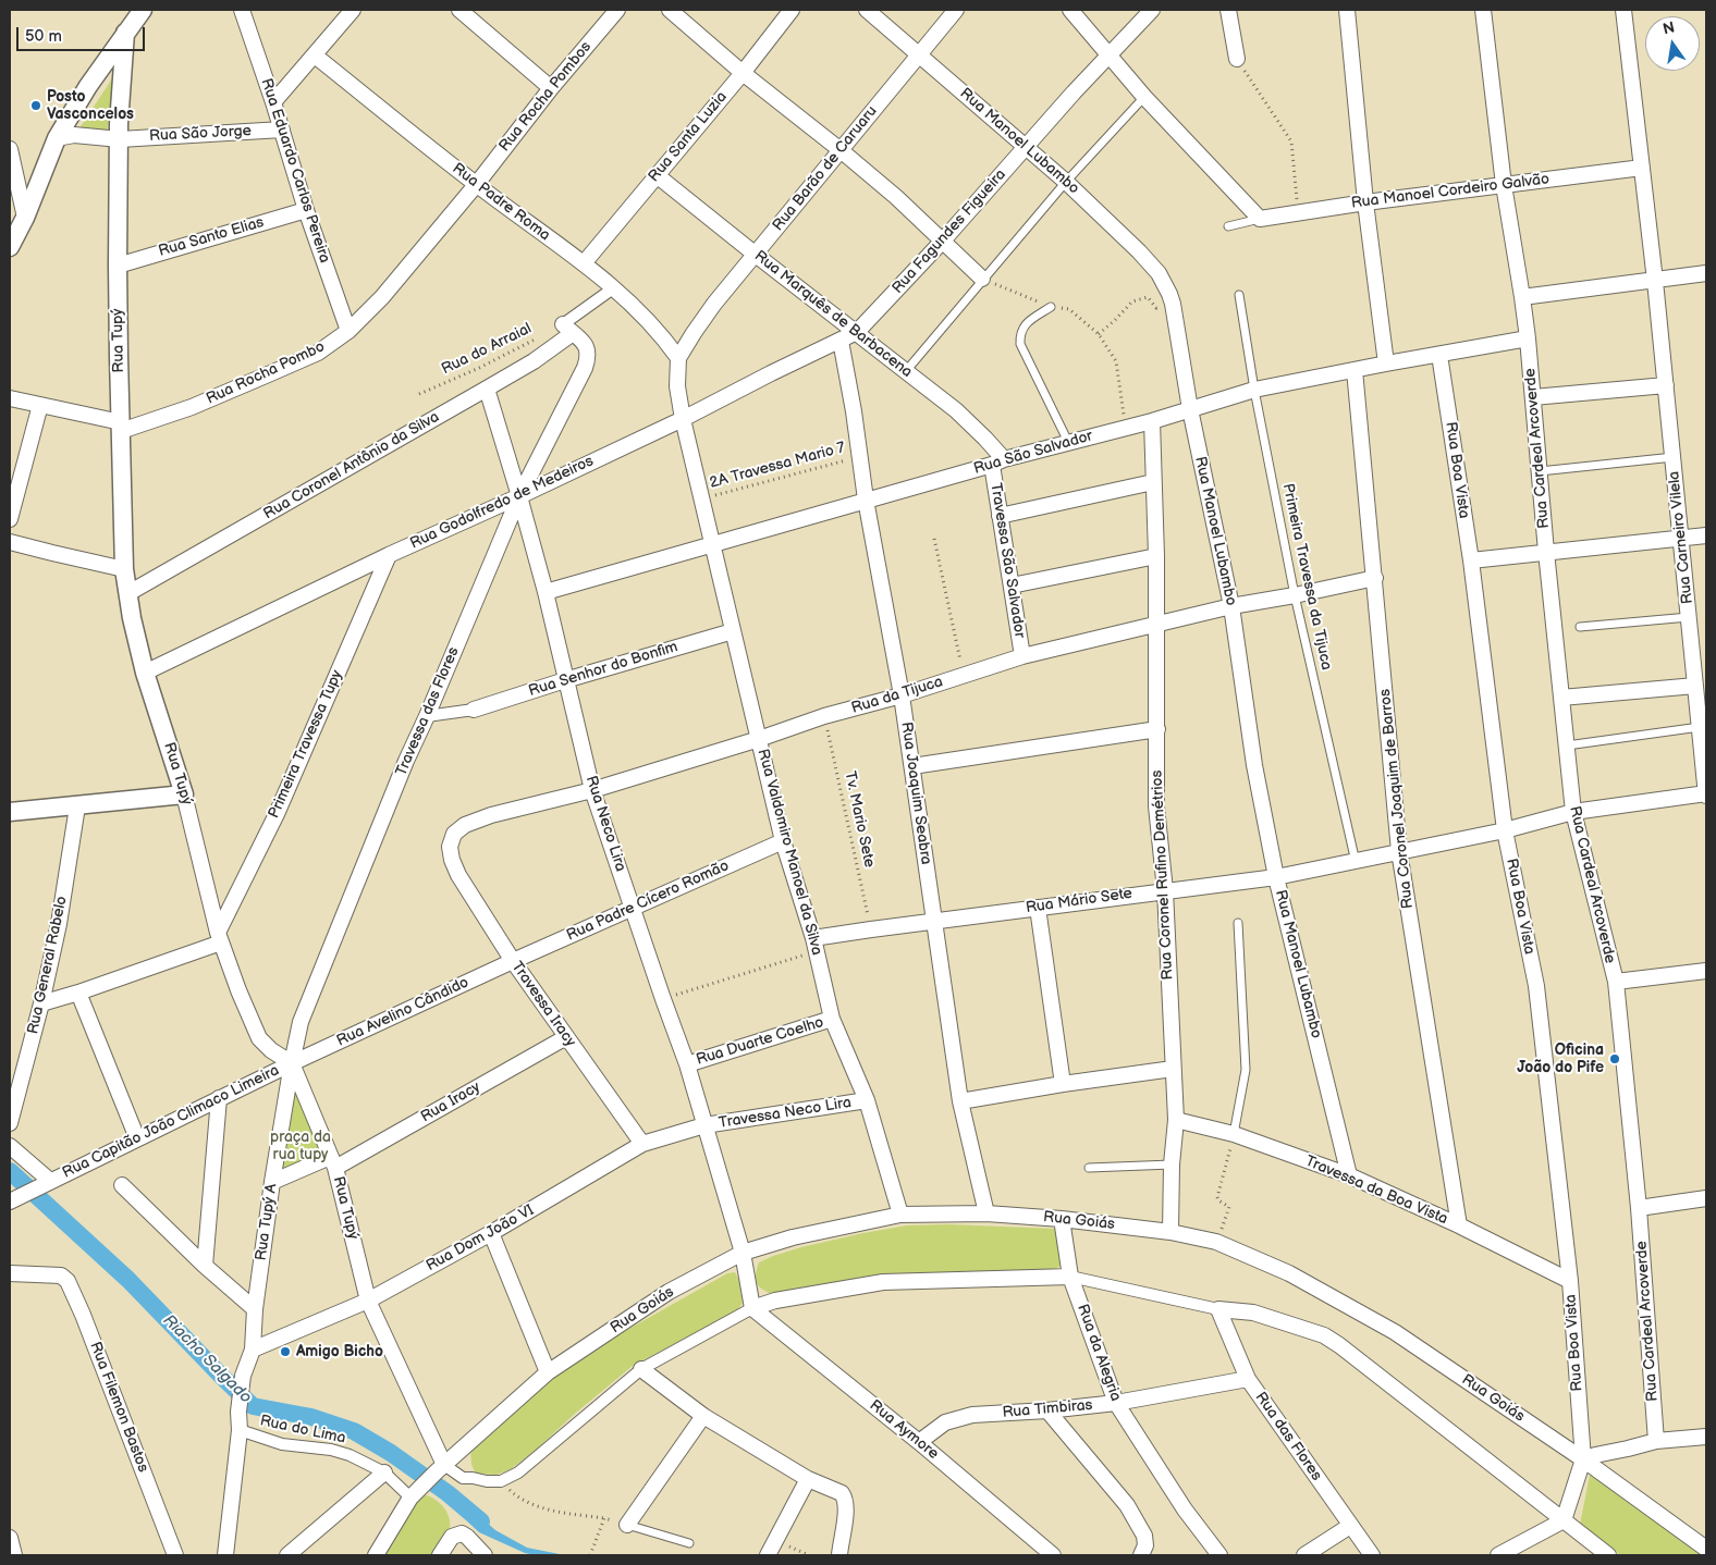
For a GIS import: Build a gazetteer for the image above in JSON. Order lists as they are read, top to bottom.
{
  "streets": {
    "street": [
      "Rua Rocha Pombos",
      "Rua São Jorge",
      "Rua Santa Luzia",
      "Rua Manoel Lubambo",
      "Rua Barão de Caruaru",
      "Rua Eduardo Carlos Pereira",
      "Rua Manoel Cordeiro Galvão",
      "Rua Padre Roma",
      "Rua Fagundes Figueira",
      "Rua Santo Elias",
      "Rua Marquês de Barbacena",
      "Rua Tupý",
      "Rua Rocha Pombo",
      "Rua Cardeal Arcoverde",
      "Rua São Salvador",
      "Rua Coronel Antônio da Silva",
      "Rua Boa Vista",
      "Rua Godolfredo de Medeiros",
      "Rua Carneiro Vilela",
      "Travessa São Salvador",
      "Rua Senhor do Bonfim",
      "Rua da Tijuca",
      "Travessa das Flores",
      "Primeira Travessa Tupy",
      "Rua Joaquim Seabra",
      "Rua Coronel Joaquim de Barros",
      "Rua Neco Lira",
      "Rua Valdomiro Manoel da Silva",
      "Rua Coronel Rufino Demétrios",
      "Rua Padre Cícero Romão",
      "Rua Mário Sete",
      "Rua General Rabelo",
      "Travessa Iracy",
      "Rua Avelino Cândido",
      "Rua Duarte Coelho",
      "Rua Iracy",
      "Travessa Neco Lira",
      "Rua Capitão João Climaco Limeira",
      "Travessa da Boa Vista",
      "Rua Goiás",
      "Rua Tupý A",
      "Rua Dom João VI",
      "Rua da Alegria",
      "Rua Filemon Bastos",
      "Rua Timbiras",
      "Rua do Lima",
      "Rua Aymore",
      "Rua das Flores"
    ],
    "lane": ["Primeira Travessa da Tijuca"],
    "path": ["Rua do Arraial", "2A Travessa Mario 7", "Tv. Mario Sete"]
  },
  "crossings": [
    ["Rua Rocha Pombos", "Rua Padre Roma"],
    ["Rua Rocha Pombos", "Rua Rocha Pombo"],
    ["Rua São Jorge", "Rua Eduardo Carlos Pereira"],
    ["Rua São Jorge", "Rua Tupý"],
    ["Rua Santa Luzia", "Rua Padre Roma"],
    ["Rua Santa Luzia", "Rua Marquês de Barbacena"],
    ["Rua Manoel Lubambo", "Rua Barão de Caruaru"],
    ["Rua Manoel Lubambo", "Rua Fagundes Figueira"],
    ["Rua Manoel Lubambo", "Rua São Salvador"],
    ["Rua Manoel Lubambo", "Rua da Tijuca"],
    ["Rua Manoel Lubambo", "Rua Mário Sete"],
    ["Rua Manoel Lubambo", "Travessa da Boa Vista"],
    ["Rua Barão de Caruaru", "Rua Padre Roma"],
    ["Rua Barão de Caruaru", "Rua Marquês de Barbacena"],
    ["Rua Barão de Caruaru", "Rua Valdomiro Manoel da Silva"],
    ["Rua Eduardo Carlos Pereira", "Rua Santo Elias"],
    ["Rua Eduardo Carlos Pereira", "Rua Rocha Pombo"],
    ["Rua Manoel Cordeiro Galvão", "Rua Cardeal Arcoverde"],
    ["Rua Manoel Cordeiro Galvão", "Rua Carneiro Vilela"],
    ["Rua Padre Roma", "Rua Rocha Pombo"],
    ["Rua Padre Roma", "Rua Valdomiro Manoel da Silva"],
    ["Rua Fagundes Figueira", "Rua Marquês de Barbacena"],
    ["Rua Fagundes Figueira", "Rua Godolfredo de Medeiros"],
    ["Rua Santo Elias", "Rua Tupý"],
    ["Rua Marquês de Barbacena", "Rua São Salvador"],
    ["Rua Marquês de Barbacena", "Rua Godolfredo de Medeiros"],
    ["Rua Marquês de Barbacena", "Travessa São Salvador"],
    ["Rua Tupý", "Rua Rocha Pombo"],
    ["Rua Tupý", "Rua Coronel Antônio da Silva"],
    ["Rua Tupý", "Rua Godolfredo de Medeiros"],
    ["Rua Tupý", "Travessa das Flores"],
    ["Rua Tupý", "Primeira Travessa Tupy"],
    ["Rua Tupý", "Rua Avelino Cândido"],
    ["Rua Tupý", "Rua Iracy"],
    ["Rua Tupý", "Rua Capitão João Climaco Limeira"],
    ["Rua Tupý", "Rua Goiás"],
    ["Rua Tupý", "Rua Tupý A"],
    ["Rua Tupý", "Rua Dom João VI"],
    ["Rua Cardeal Arcoverde", "Rua São Salvador"],
    ["Rua Cardeal Arcoverde", "Rua Mário Sete"],
    ["Rua São Salvador", "Rua Boa Vista"],
    ["Rua São Salvador", "Travessa São Salvador"],
    ["Rua São Salvador", "Primeira Travessa da Tijuca"],
    ["Rua São Salvador", "Rua Joaquim Seabra"],
    ["Rua São Salvador", "Rua Coronel Joaquim de Barros"],
    ["Rua São Salvador", "Rua Neco Lira"],
    ["Rua São Salvador", "Rua Valdomiro Manoel da Silva"],
    ["Rua São Salvador", "Rua Coronel Rufino Demétrios"],
    ["Rua Coronel Antônio da Silva", "Travessa das Flores"],
    ["Rua Coronel Antônio da Silva", "Rua Neco Lira"],
    ["2A Travessa Mario 7", "Rua Joaquim Seabra"],
    ["2A Travessa Mario 7", "Rua Valdomiro Manoel da Silva"],
    ["Rua Boa Vista", "Rua Mário Sete"],
    ["Rua Boa Vista", "Travessa da Boa Vista"],
    ["Rua Boa Vista", "Rua Goiás"],
    ["Rua Godolfredo de Medeiros", "Travessa das Flores"],
    ["Rua Godolfredo de Medeiros", "Primeira Travessa Tupy"],
    ["Rua Godolfredo de Medeiros", "Rua Joaquim Seabra"],
    ["Rua Godolfredo de Medeiros", "Rua Neco Lira"],
    ["Rua Godolfredo de Medeiros", "Rua Valdomiro Manoel da Silva"],
    ["Rua Carneiro Vilela", "Rua Mário Sete"],
    ["Travessa São Salvador", "Rua da Tijuca"],
    ["Primeira Travessa da Tijuca", "Rua da Tijuca"],
    ["Primeira Travessa da Tijuca", "Rua Mário Sete"],
    ["Rua Senhor do Bonfim", "Rua Neco Lira"],
    ["Rua Senhor do Bonfim", "Rua Valdomiro Manoel da Silva"],
    ["Rua da Tijuca", "Rua Joaquim Seabra"],
    ["Rua da Tijuca", "Rua Coronel Joaquim de Barros"],
    ["Rua da Tijuca", "Tv. Mario Sete"],
    ["Rua da Tijuca", "Rua Neco Lira"],
    ["Rua da Tijuca", "Rua Valdomiro Manoel da Silva"],
    ["Rua da Tijuca", "Rua Coronel Rufino Demétrios"],
    ["Rua da Tijuca", "Travessa Iracy"],
    ["Travessa das Flores", "Rua Neco Lira"],
    ["Travessa das Flores", "Rua Avelino Cândido"],
    ["Travessa das Flores", "Rua Capitão João Climaco Limeira"],
    ["Travessa das Flores", "Rua Tupý A"],
    ["Rua Joaquim Seabra", "Rua Mário Sete"],
    ["Rua Joaquim Seabra", "Rua Goiás"],
    ["Rua Coronel Joaquim de Barros", "Rua Mário Sete"],
    ["Rua Coronel Joaquim de Barros", "Travessa da Boa Vista"],
    ["Tv. Mario Sete", "Rua Mário Sete"],
    ["Rua Neco Lira", "Rua Padre Cícero Romão"],
    ["Rua Neco Lira", "Rua Duarte Coelho"],
    ["Rua Neco Lira", "Travessa Neco Lira"],
    ["Rua Neco Lira", "Rua Goiás"],
    ["Rua Neco Lira", "Rua Dom João VI"],
    ["Rua Neco Lira", "Rua Aymore"],
    ["Rua Valdomiro Manoel da Silva", "Rua Padre Cícero Romão"],
    ["Rua Valdomiro Manoel da Silva", "Rua Mário Sete"],
    ["Rua Valdomiro Manoel da Silva", "Rua Duarte Coelho"],
    ["Rua Valdomiro Manoel da Silva", "Travessa Neco Lira"],
    ["Rua Valdomiro Manoel da Silva", "Rua Goiás"],
    ["Rua Coronel Rufino Demétrios", "Rua Mário Sete"],
    ["Rua Coronel Rufino Demétrios", "Travessa da Boa Vista"],
    ["Rua Coronel Rufino Demétrios", "Rua Goiás"],
    ["Rua Padre Cícero Romão", "Travessa Iracy"],
    ["Rua Padre Cícero Romão", "Rua Avelino Cândido"],
    ["Travessa Iracy", "Rua Avelino Cândido"],
    ["Travessa Iracy", "Rua Iracy"],
    ["Travessa Iracy", "Rua Dom João VI"],
    ["Rua Avelino Cândido", "Rua Capitão João Climaco Limeira"],
    ["Rua Avelino Cândido", "Rua Tupý A"],
    ["Rua Iracy", "Rua Tupý A"],
    ["Travessa Neco Lira", "Rua Dom João VI"],
    ["Rua Capitão João Climaco Limeira", "Rua Tupý A"],
    ["Rua Goiás", "Rua da Alegria"],
    ["Rua Goiás", "Rua do Lima"],
    ["Rua Tupý A", "Rua Dom João VI"],
    ["Rua Tupý A", "Rua do Lima"],
    ["Rua da Alegria", "Rua Timbiras"],
    ["Rua Timbiras", "Rua Aymore"],
    ["Rua Timbiras", "Rua das Flores"]
  ],
  "water": ["Riacho Salgado"],
  "parks": ["praça da rua tupy"],
  "places": ["Posto Vasconcelos", "Oficina João do Pife", "Amigo Bicho"],
  "scale_bar": "50 m",
  "north": "top"
}
